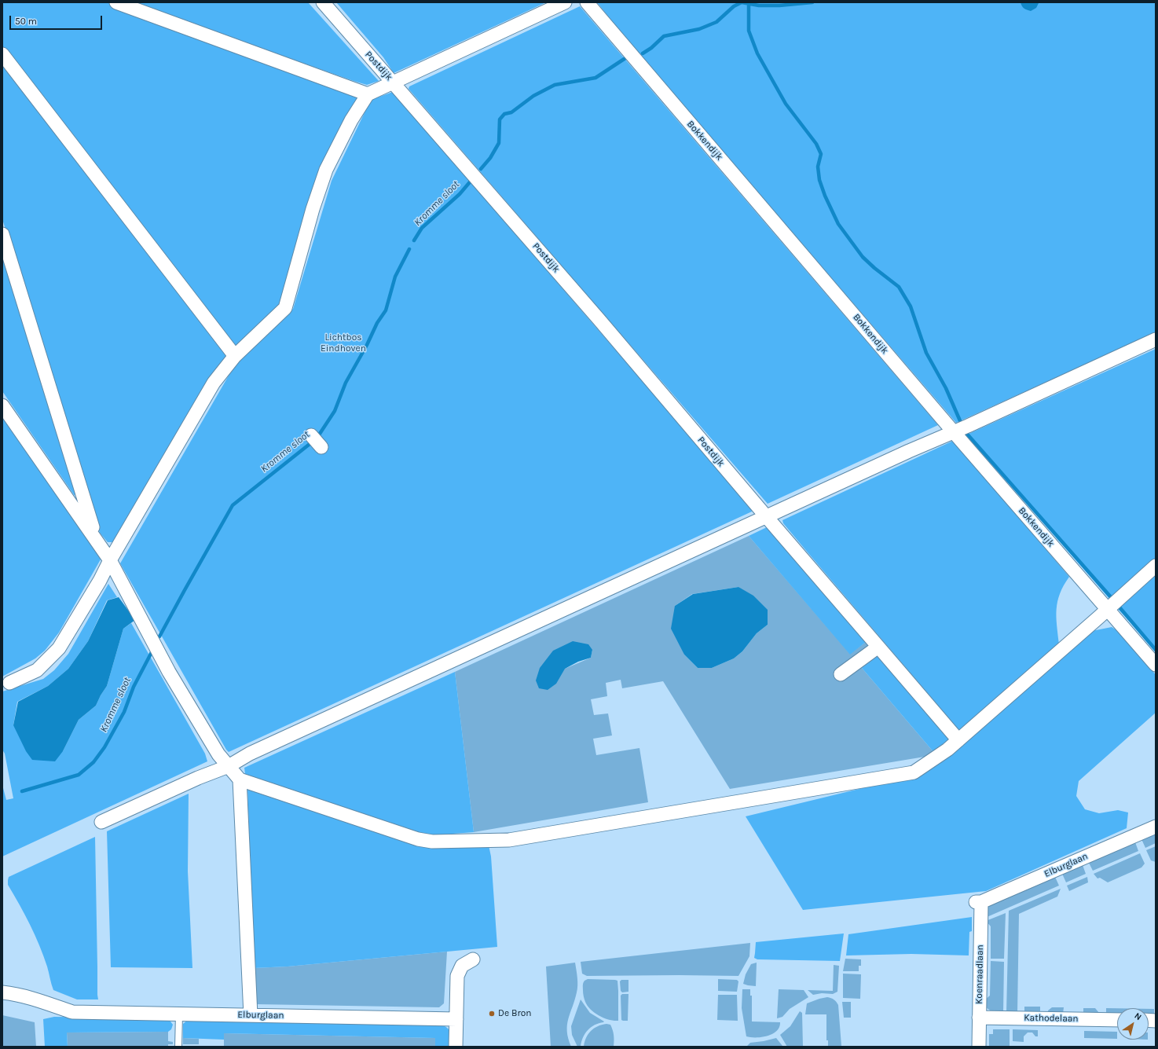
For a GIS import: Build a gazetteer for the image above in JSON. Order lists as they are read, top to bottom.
{
  "streets": {
    "street": [
      "Postdijk",
      "Bokkendijk",
      "Elburglaan",
      "Koenraadlaan",
      "Kathodelaan"
    ]
  },
  "crossings": [
    ["Elburglaan", "Koenraadlaan"],
    ["Koenraadlaan", "Kathodelaan"]
  ],
  "water": ["Kromme sloot"],
  "parks": ["Lichtbos Eindhoven"],
  "places": ["De Bron"],
  "scale_bar": "50 m",
  "north": "top right"
}
